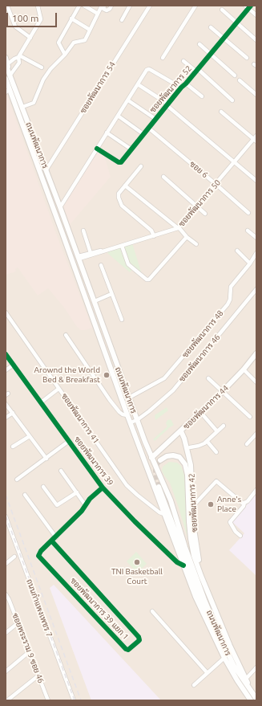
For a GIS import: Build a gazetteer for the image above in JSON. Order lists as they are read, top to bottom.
{
  "streets": {
    "main road": ["ถนนพัฒนาการ", "ซอยพัฒนาการ 44", "ซอยพัฒนาการ 42"],
    "street": [
      "ซอยพัฒนาการ 54",
      "ซอยพัฒนาการ 52",
      "ซอย 6",
      "ซอยพัฒนาการ 50",
      "ซอยพัฒนาการ 48",
      "ซอยพัฒนาการ 46",
      "ซอยพัฒนาการ 41",
      "ซอยพัฒนาการ 39",
      "ถนนกำแพงเพชร 7",
      "ซอยพัฒนาการ 39 แยก 1",
      "ซอยพระราม 9 ซอย 46"
    ]
  },
  "crossings": [
    ["ซอยพัฒนาการ 54", "ถนนพัฒนาการ"],
    ["ซอยพัฒนาการ 52", "ซอย 6"],
    ["ถนนพัฒนาการ", "ซอยพัฒนาการ 50"],
    ["ถนนพัฒนาการ", "ซอยพัฒนาการ 48"],
    ["ถนนพัฒนาการ", "ซอยพัฒนาการ 46"],
    ["ถนนพัฒนาการ", "ซอยพัฒนาการ 44"],
    ["ถนนพัฒนาการ", "ซอยพัฒนาการ 41"],
    ["ถนนพัฒนาการ", "ซอยพัฒนาการ 39"],
    ["ซอย 6", "ซอยพัฒนาการ 50"],
    ["ซอยพัฒนาการ 44", "ซอยพัฒนาการ 42"],
    ["ซอยพัฒนาการ 39", "ซอยพัฒนาการ 39 แยก 1"]
  ],
  "places": ["Arownd the World Bed & Breakfast", "Anne's Place", "TNI Basketball Court"],
  "scale_bar": "100 m"
}
